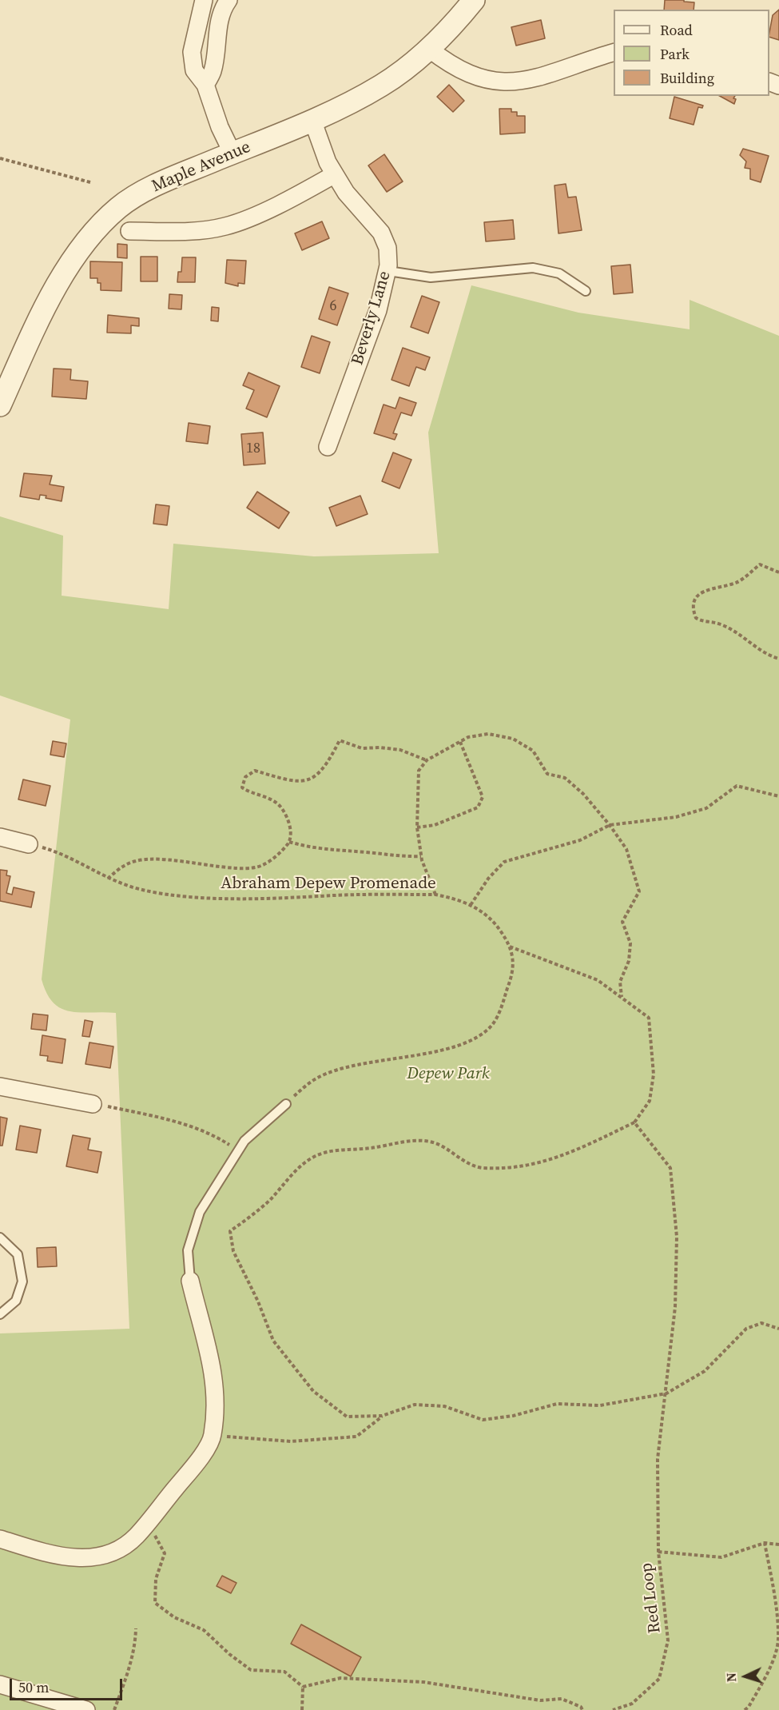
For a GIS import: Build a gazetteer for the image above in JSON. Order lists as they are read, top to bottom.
{
  "streets": {
    "street": ["Maple Avenue", "Beverly Lane"],
    "path": ["Abraham Depew Promenade", "Red Loop"]
  },
  "crossings": [
    ["Maple Avenue", "Beverly Lane"]
  ],
  "parks": ["Depew Park"],
  "house_numbers": ["6", "18"],
  "legend": ["Road", "Park", "Building"],
  "scale_bar": "50 m",
  "north": "left"
}
